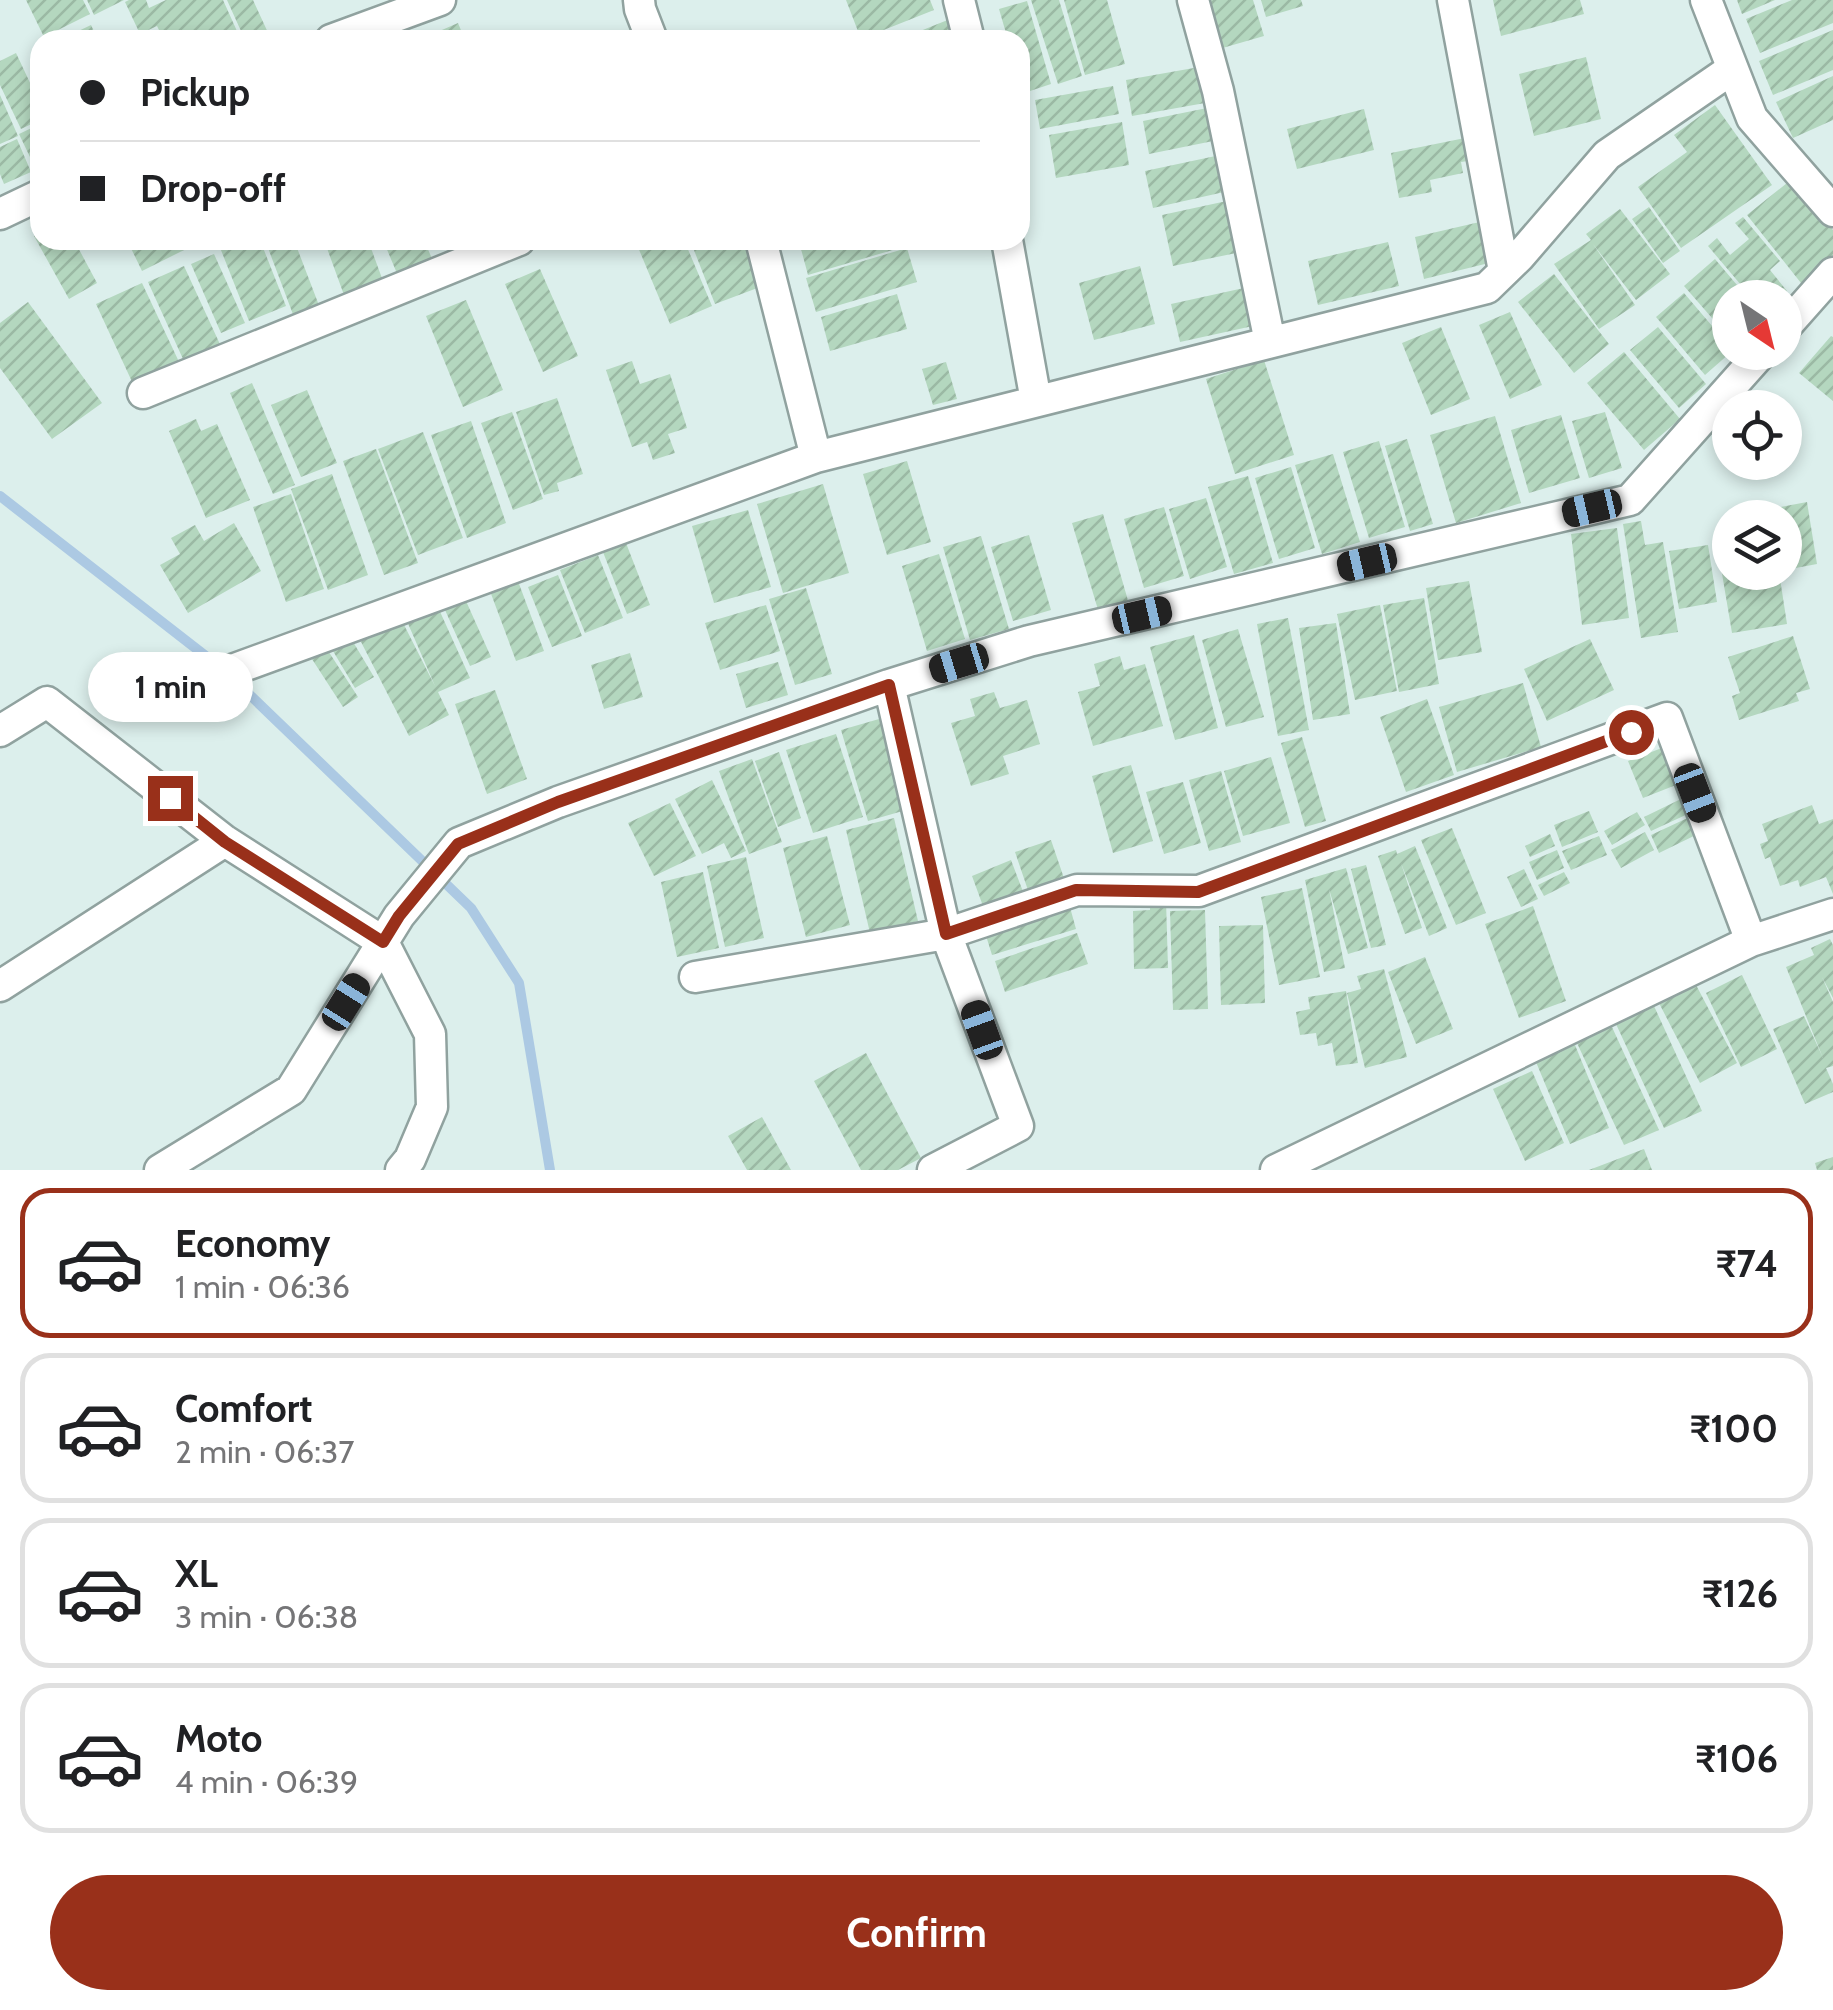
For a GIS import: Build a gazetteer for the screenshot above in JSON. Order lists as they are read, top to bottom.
{
  "north": "bottom right",
  "page": {
    "banner": ["Pickup", "Drop-off"],
    "bubble": "1 min",
    "list": [
      {
        "name": "Economy",
        "note": "1 min · 06:36",
        "value": "₹74"
      },
      {
        "name": "Comfort",
        "note": "2 min · 06:37",
        "value": "₹100"
      },
      {
        "name": "XL",
        "note": "3 min · 06:38",
        "value": "₹126"
      },
      {
        "name": "Moto",
        "note": "4 min · 06:39",
        "value": "₹106"
      }
    ],
    "buttons": "Confirm"
  }
}
